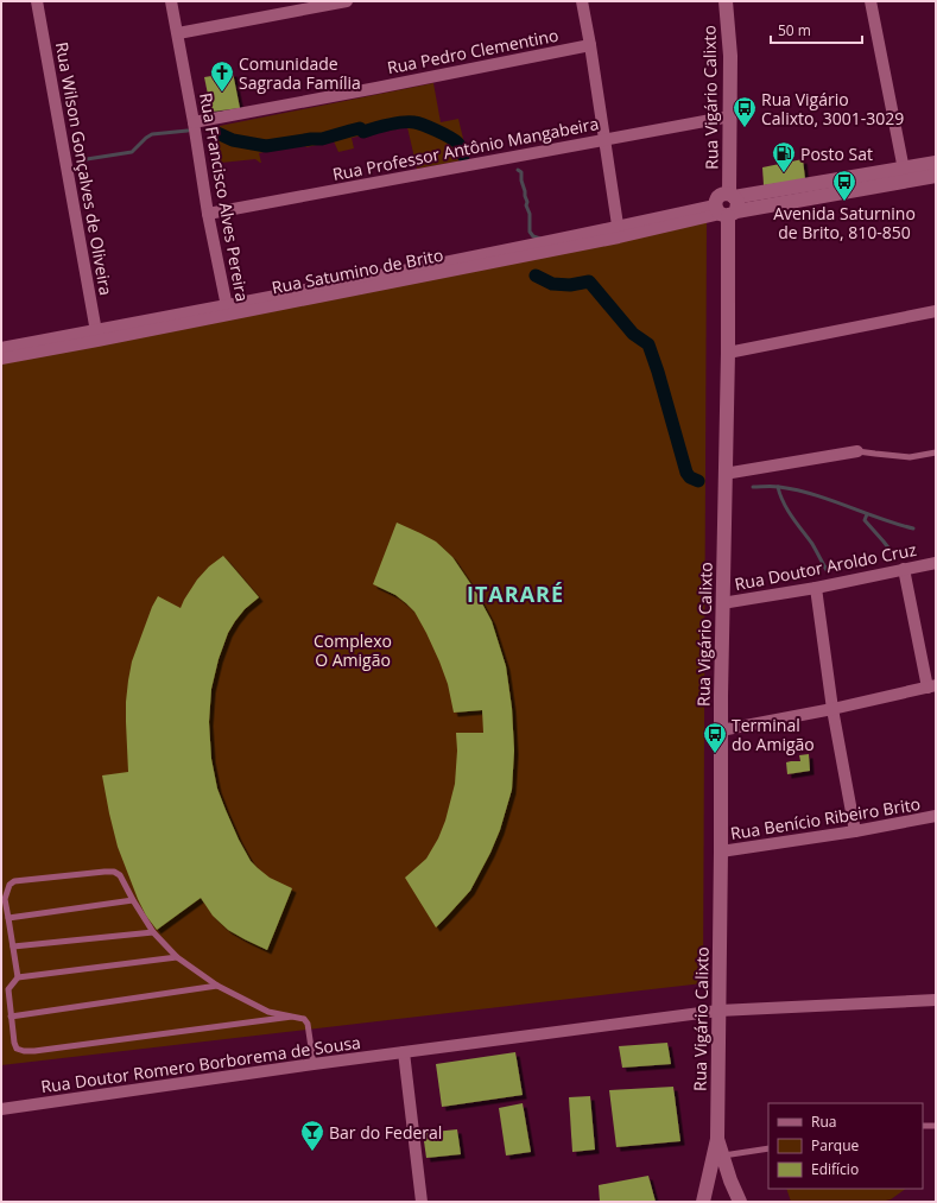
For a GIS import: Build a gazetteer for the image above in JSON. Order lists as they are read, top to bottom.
{
  "streets": {
    "main road": ["Rua Vigário Calixto", "Rua Satumino de Brito"],
    "street": [
      "Rua Pedro Clementino",
      "Rua Professor Antônio Mangabeira",
      "Rua Wilson Gonçalves de Oliveira",
      "Rua Francisco Alves Pereira",
      "Rua Doutor Aroldo Cruz",
      "Rua Benício Ribeiro Brito",
      "Rua Doutor Romero Borborema de Sousa"
    ]
  },
  "crossings": [
    ["Rua Pedro Clementino", "Rua Francisco Alves Pereira"],
    ["Rua Vigário Calixto", "Rua Professor Antônio Mangabeira"],
    ["Rua Vigário Calixto", "Rua Satumino de Brito"],
    ["Rua Vigário Calixto", "Rua Doutor Aroldo Cruz"],
    ["Rua Vigário Calixto", "Rua Benício Ribeiro Brito"],
    ["Rua Vigário Calixto", "Rua Doutor Romero Borborema de Sousa"],
    ["Rua Professor Antônio Mangabeira", "Rua Francisco Alves Pereira"],
    ["Rua Wilson Gonçalves de Oliveira", "Rua Satumino de Brito"],
    ["Rua Francisco Alves Pereira", "Rua Satumino de Brito"]
  ],
  "districts": ["ITARARÉ"],
  "parks": ["Complexo O Amigão"],
  "places": {
    "church": ["Comunidade Sagrada Família"],
    "bus stop": ["Rua Vigário Calixto, 3001-3029", "Avenida Saturnino de Brito, 810-850", "Terminal do Amigão"],
    "fuel station": ["Posto Sat"],
    "bar": ["Bar do Federal"]
  },
  "legend": ["Rua", "Parque", "Edifício"],
  "scale_bar": "50 m"
}
